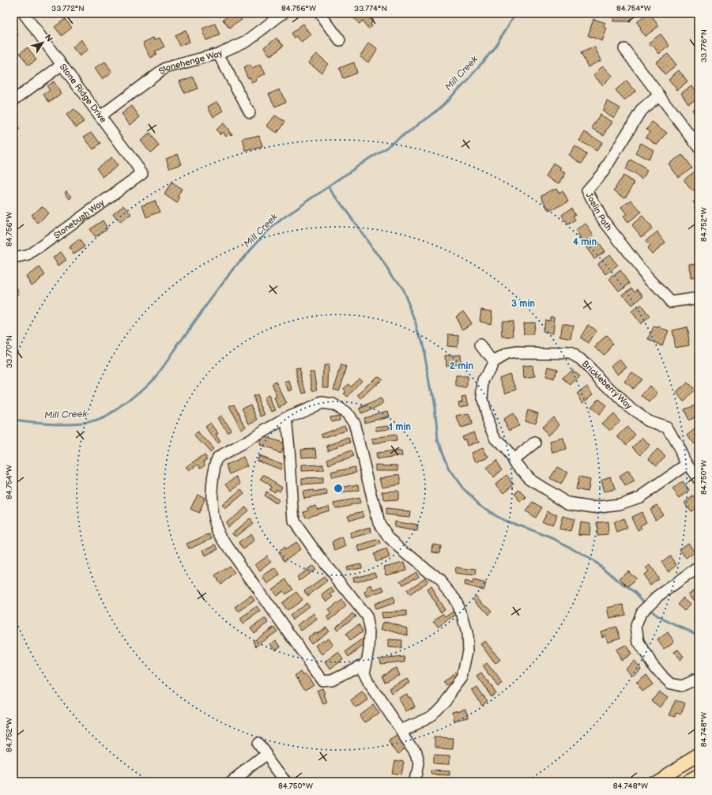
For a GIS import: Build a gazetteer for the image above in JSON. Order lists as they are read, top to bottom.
{
  "streets": {
    "street": [
      "Stonehenge Way",
      "Stone Ridge Drive",
      "Joslin Path",
      "Stonebush Way",
      "Brickleberry Way"
    ]
  },
  "crossings": [
    ["Stonehenge Way", "Stone Ridge Drive"],
    ["Stone Ridge Drive", "Stonebush Way"]
  ],
  "water": ["Mill Creek"],
  "north": "top right",
  "coordinates": [
    "33.772°N",
    "84.756°W",
    "33.774°N",
    "84.754°W",
    "33.776°N",
    "84.752°W",
    "33.770°N",
    "84.750°W",
    "84.748°W"
  ],
  "rings": [
    "4 min",
    "3 min",
    "2 min",
    "1 min"
  ]
}
